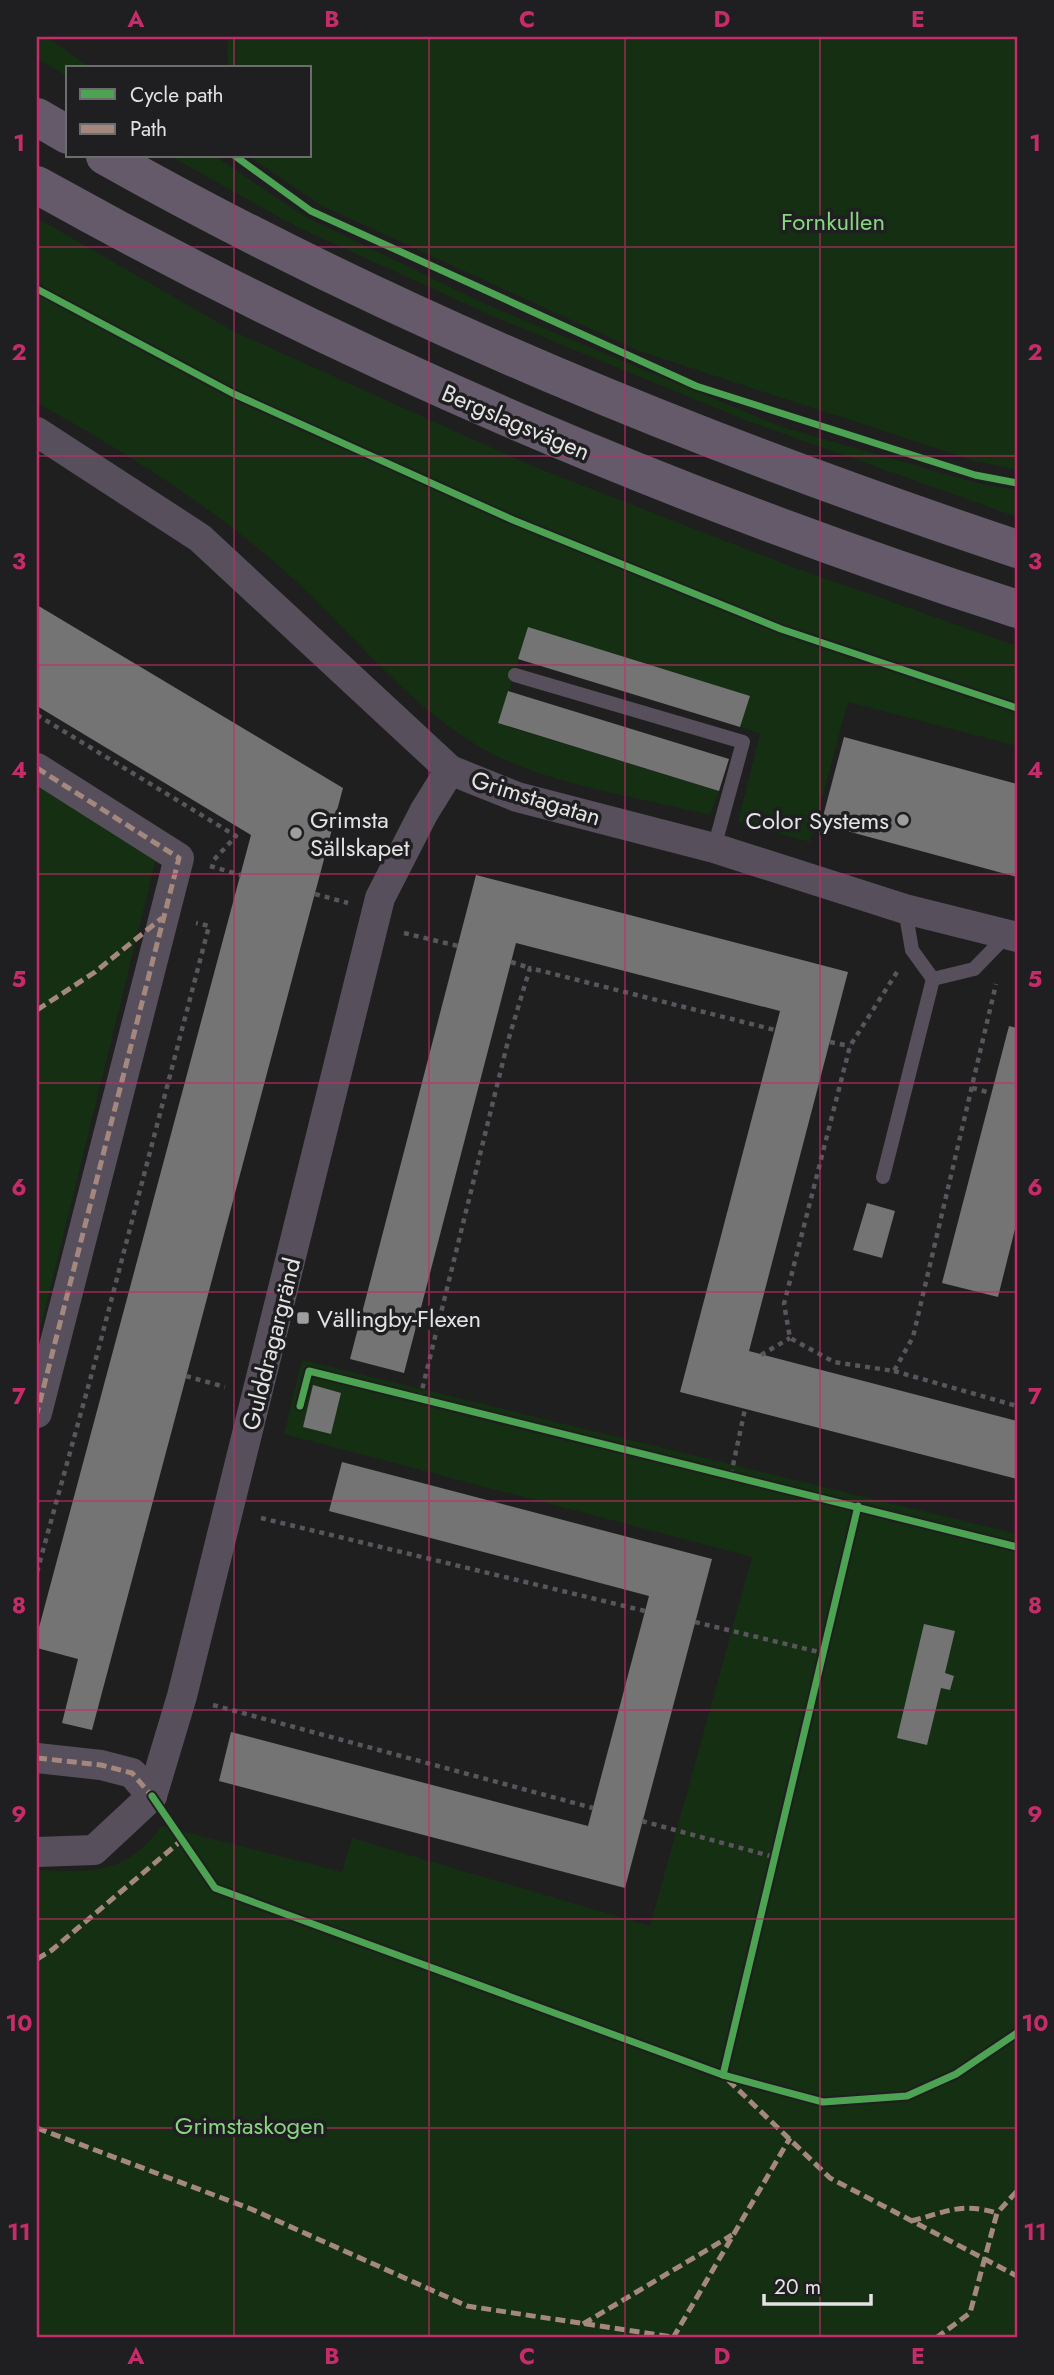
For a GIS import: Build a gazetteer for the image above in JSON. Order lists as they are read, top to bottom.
{
  "streets": {
    "main road": ["Bergslagsvägen"],
    "street": ["Grimstagatan", "Gulddragargränd"]
  },
  "crossings": [
    ["Grimstagatan", "Gulddragargränd"]
  ],
  "parks": ["Fornkullen", "Grimstaskogen"],
  "places": {
    "other": ["Color Systems", "Grimsta Sällskapet"],
    "transit": ["Vällingby-Flexen"]
  },
  "legend": ["Cycle path", "Path"],
  "scale_bar": "20 m",
  "grid": {
    "columns": [
      "A",
      "B",
      "C",
      "D",
      "E"
    ],
    "rows": [
      "1",
      "2",
      "3",
      "4",
      "5",
      "6",
      "7",
      "8",
      "9",
      "10",
      "11"
    ]
  }
}
